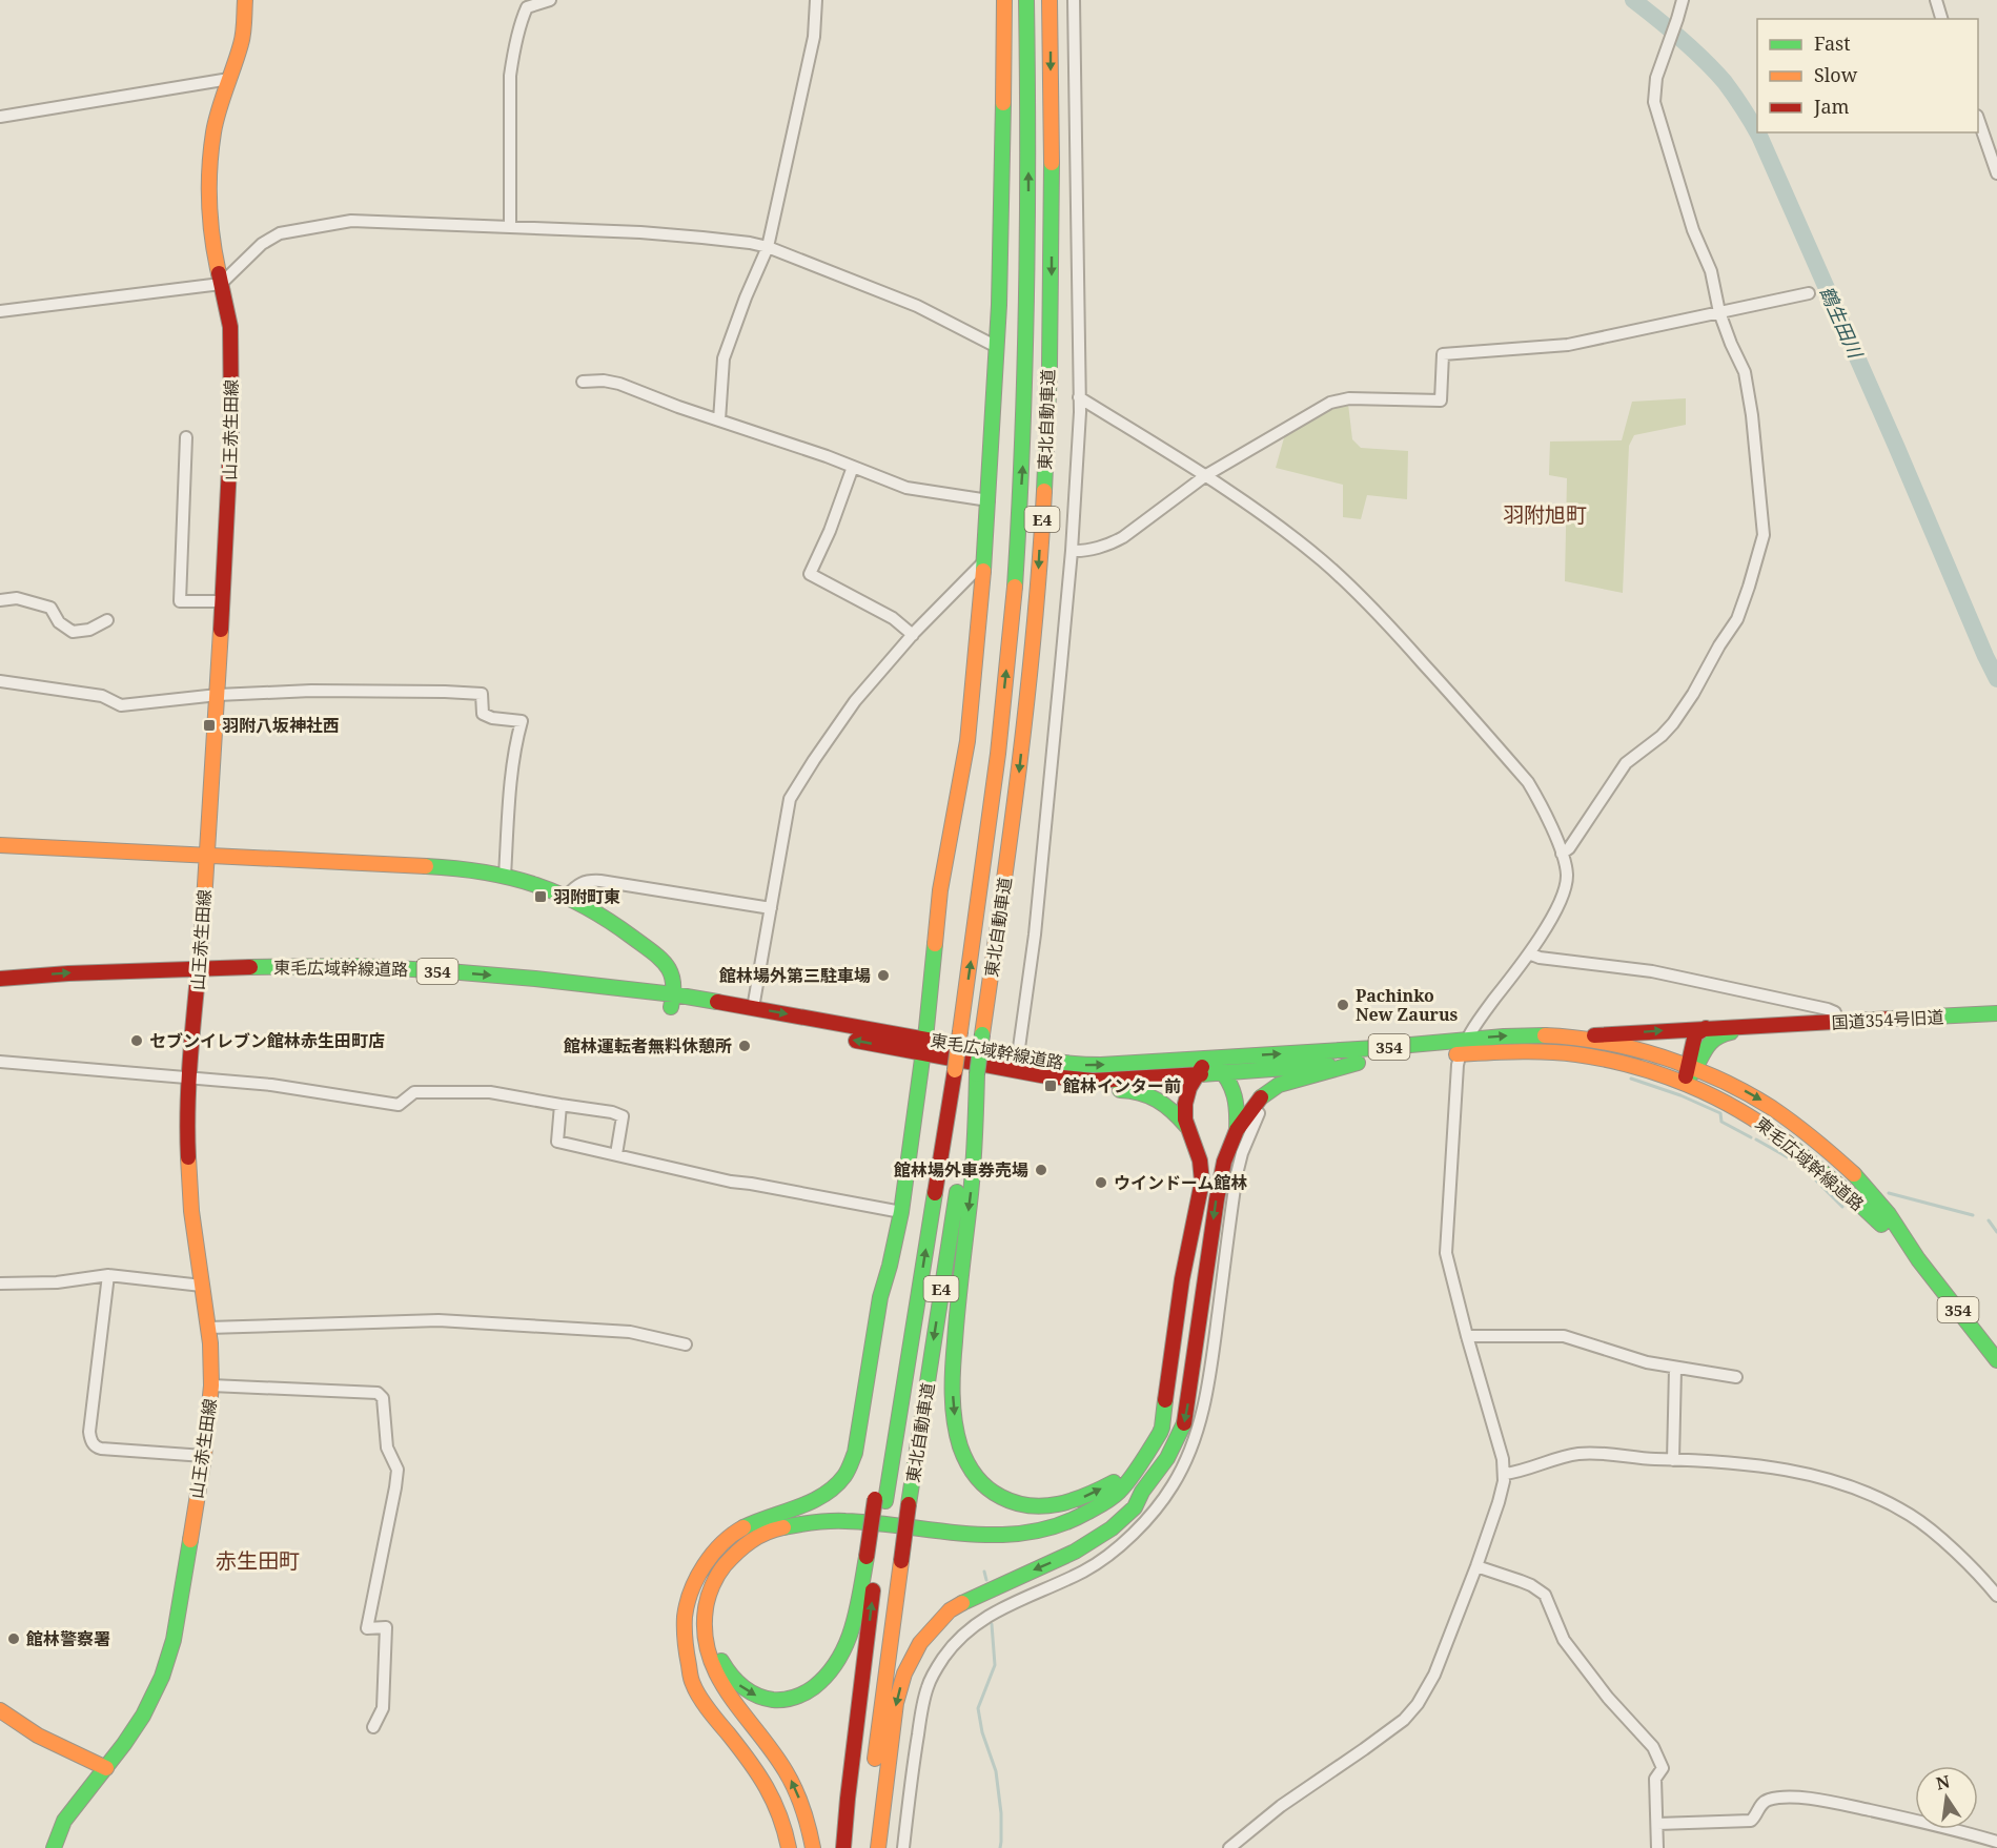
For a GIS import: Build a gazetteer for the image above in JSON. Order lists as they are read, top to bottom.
{
  "streets": {
    "main road": [
      "東北自動車道",
      "山王赤生田線",
      "E4",
      "東毛広域幹線道路",
      "354",
      "国道354号旧道"
    ]
  },
  "crossings": [
    ["山王赤生田線", "東毛広域幹線道路"],
    ["東毛広域幹線道路", "国道354号旧道"]
  ],
  "districts": ["羽附旭町", "赤生田町"],
  "water": ["鶴生田川"],
  "places": {
    "transit": ["羽附八坂神社西", "羽附町東", "館林インター前"],
    "other": [
      "館林場外第三駐車場",
      "Pachinko New Zaurus",
      "セブンイレブン館林赤生田町店",
      "館林運転者無料休憩所",
      "館林場外車券売場",
      "ウインドーム館林",
      "館林警察署"
    ]
  },
  "legend": ["Fast", "Slow", "Jam"],
  "north": "top"
}
